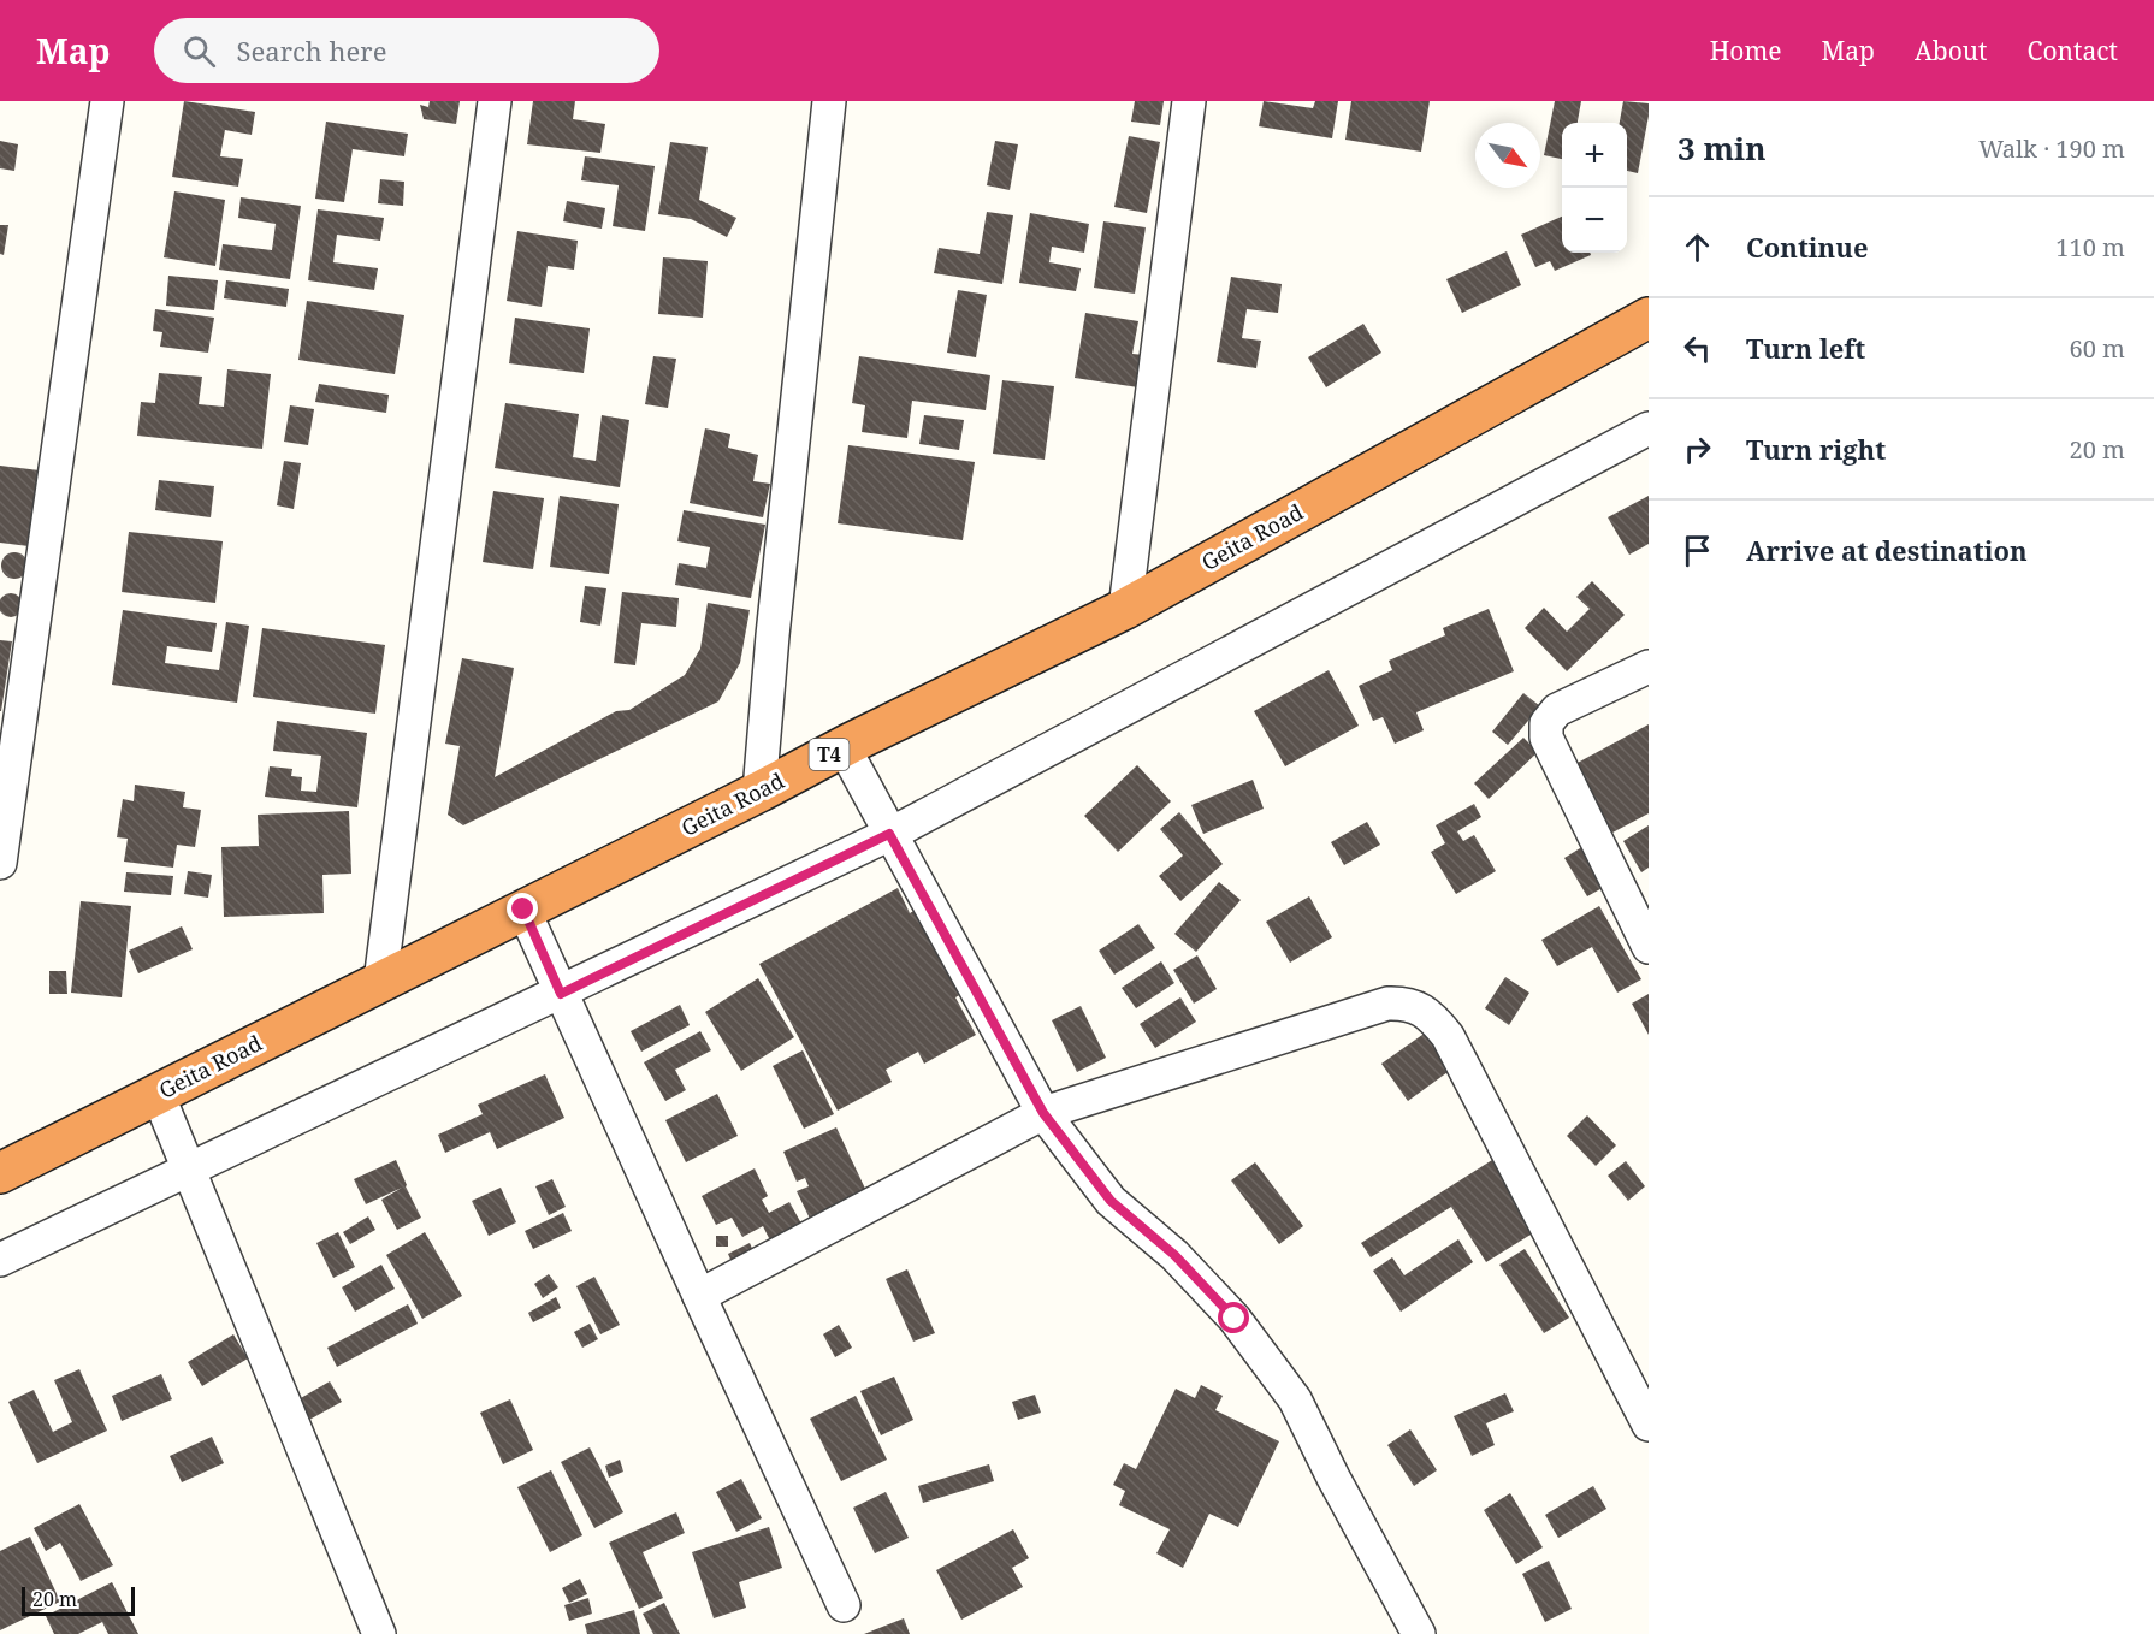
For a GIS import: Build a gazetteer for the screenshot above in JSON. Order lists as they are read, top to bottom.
{
  "streets": {
    "highway": ["Geita Road", "T4"]
  },
  "scale_bar": "20 m",
  "north": "bottom right",
  "page": {
    "header": "Map",
    "search": "Search here",
    "nav": [
      "Home",
      "Map",
      "About",
      "Contact"
    ],
    "heading": ["3 min", "Walk · 190 m"],
    "map_buttons": ["+", "−"],
    "list": [
      ["Continue", "110 m"],
      ["Turn left", "60 m"],
      ["Turn right", "20 m"],
      "Arrive at destination"
    ],
    "scale": "20 m"
  }
}
